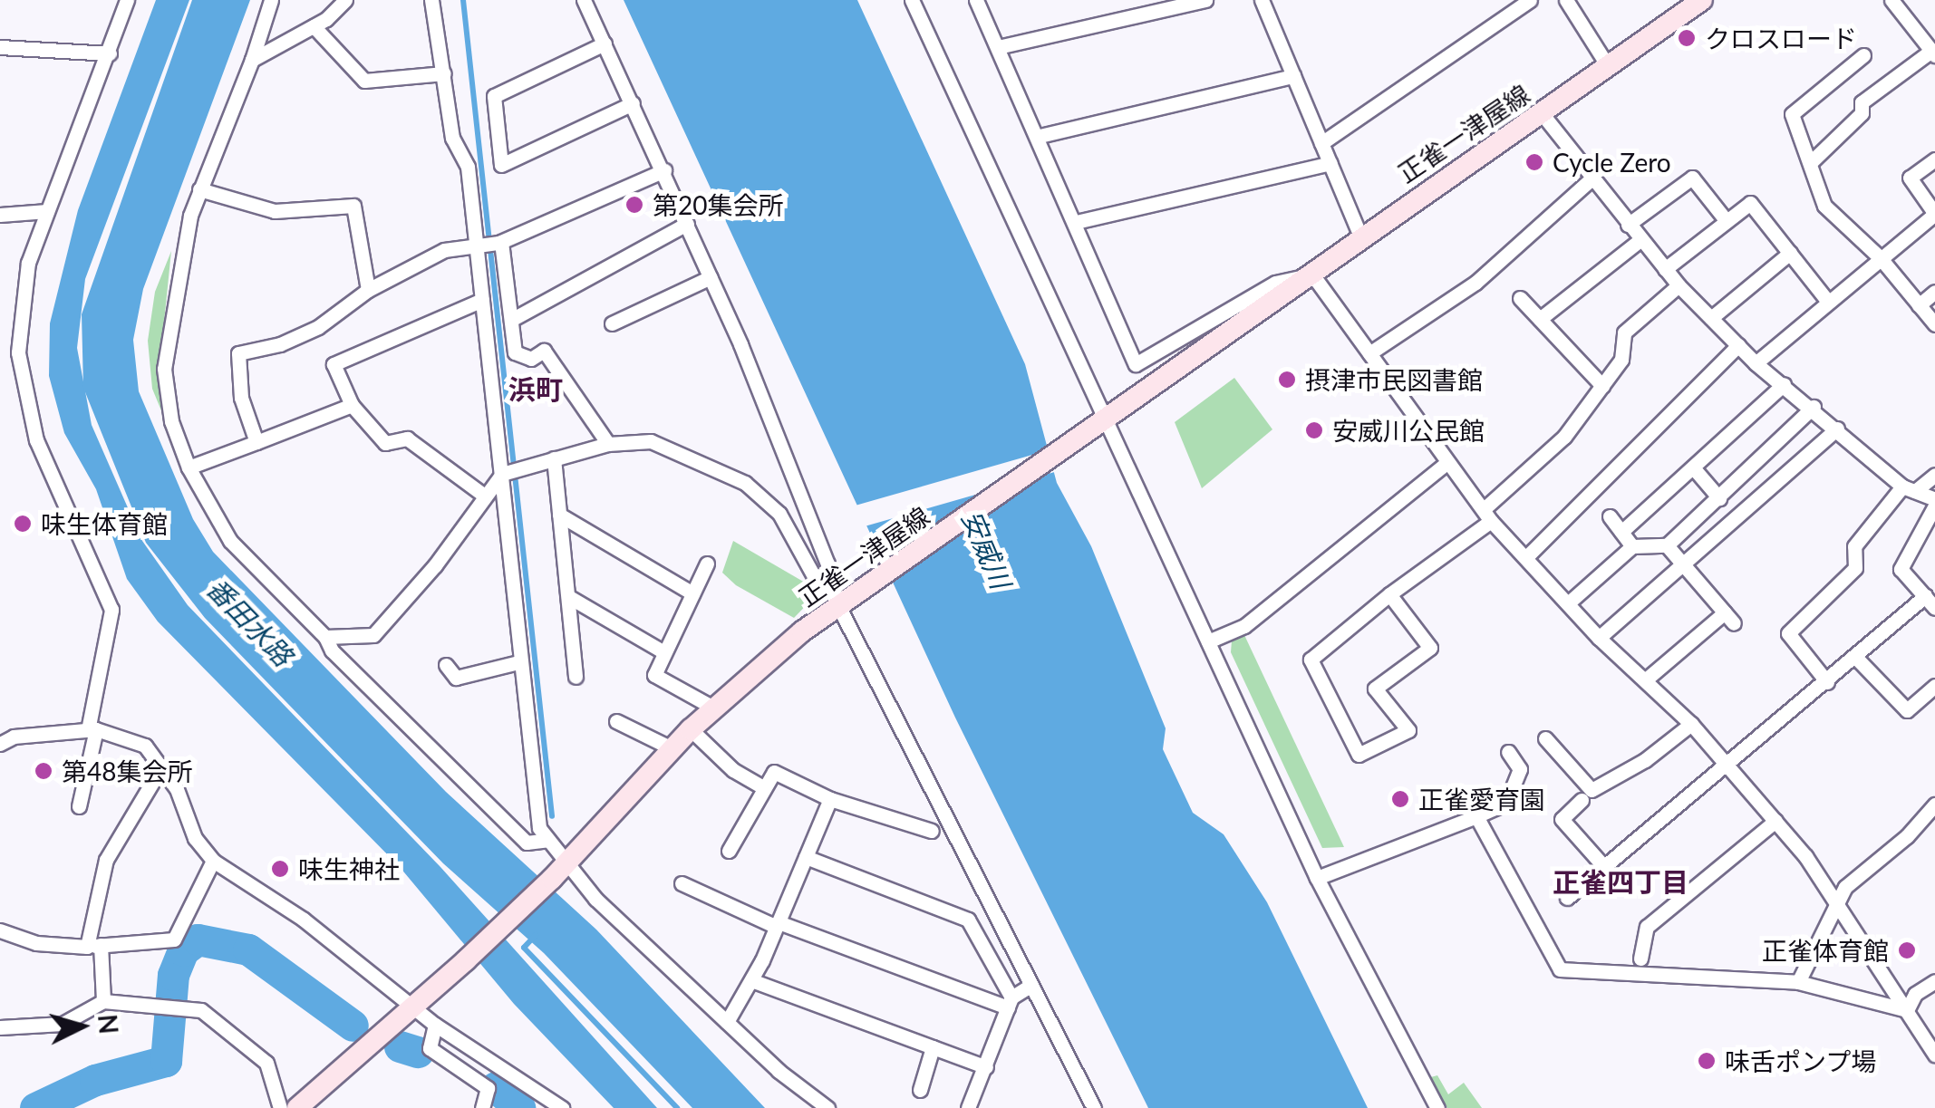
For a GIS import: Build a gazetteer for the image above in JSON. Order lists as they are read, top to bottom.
{
  "streets": {
    "main road": ["正雀一津屋線"]
  },
  "districts": ["浜町", "正雀四丁目"],
  "water": ["安威川", "番田水路"],
  "places": [
    "クロスロード",
    "Cycle Zero",
    "第20集会所",
    "摂津市民図書館",
    "安威川公民館",
    "味生体育館",
    "第48集会所",
    "正雀愛育園",
    "味生神社",
    "正雀体育館",
    "味舌ポンプ場"
  ],
  "north": "right"
}
